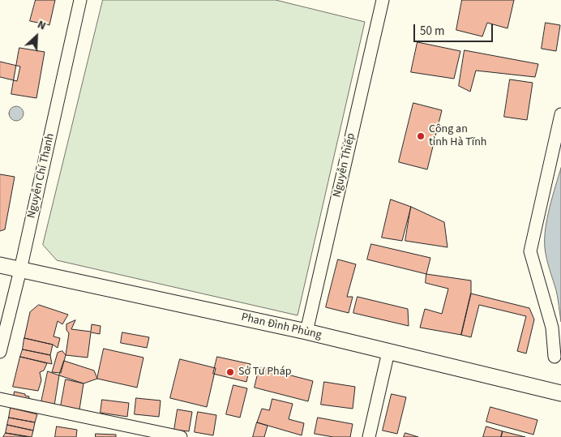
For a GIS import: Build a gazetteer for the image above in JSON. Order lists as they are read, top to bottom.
{
  "streets": {
    "main road": ["Phan Đình Phùng"],
    "street": ["Nguyễn Thiếp", "Nguyễn Chí Thanh"]
  },
  "crossings": [
    ["Nguyễn Thiếp", "Phan Đình Phùng"],
    ["Nguyễn Chí Thanh", "Phan Đình Phùng"]
  ],
  "places": ["Công an tỉnh Hà Tĩnh", "Sở Tư Pháp"],
  "scale_bar": "50 m",
  "north": "top right"
}
